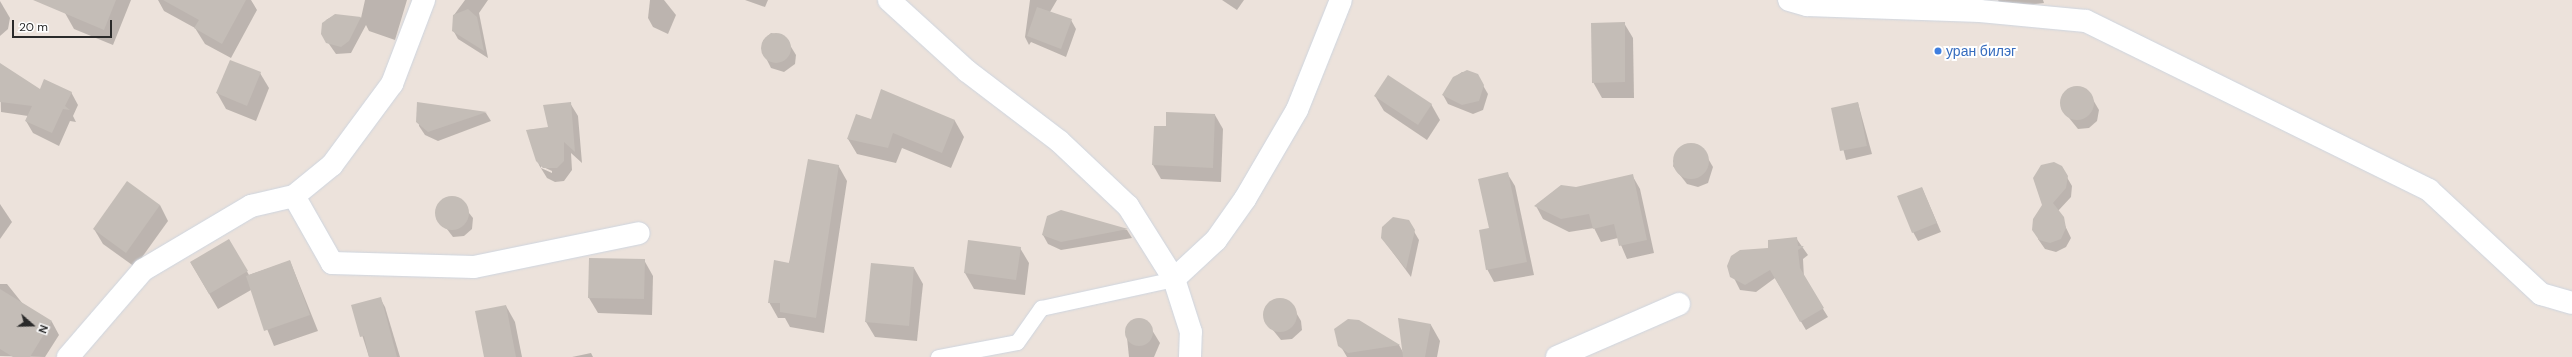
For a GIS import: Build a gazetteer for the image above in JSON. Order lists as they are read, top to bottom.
{
  "places": ["уран билэг"],
  "scale_bar": "20 m",
  "north": "right"
}
